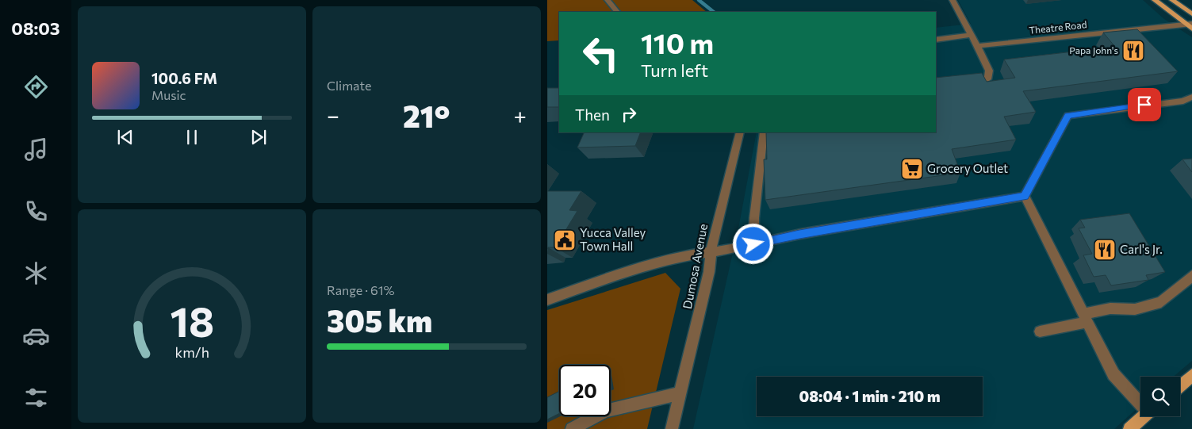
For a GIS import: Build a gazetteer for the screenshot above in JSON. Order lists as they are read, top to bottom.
{
  "streets": {
    "street": ["Theatre Road", "Dumosa Avenue"]
  },
  "places": {
    "restaurant": ["Papa John's", "Carl's Jr."],
    "supermarket": ["Grocery Outlet"],
    "public building": ["Yucca Valley Town Hall"]
  },
  "page": {
    "tabs": "08:03",
    "tile": [
      "Climate",
      ["Range · 61%", "305 km"]
    ],
    "turn": ["110 m", "Turn left"],
    "song": ["100.6 FM", "Music"],
    "then": "Then",
    "heat": ["−", "21°", "+"],
    "limit": "20",
    "trip": "08:04 · 1 min · 210 m",
    "gauge": ["18", "km/h"]
  }
}
